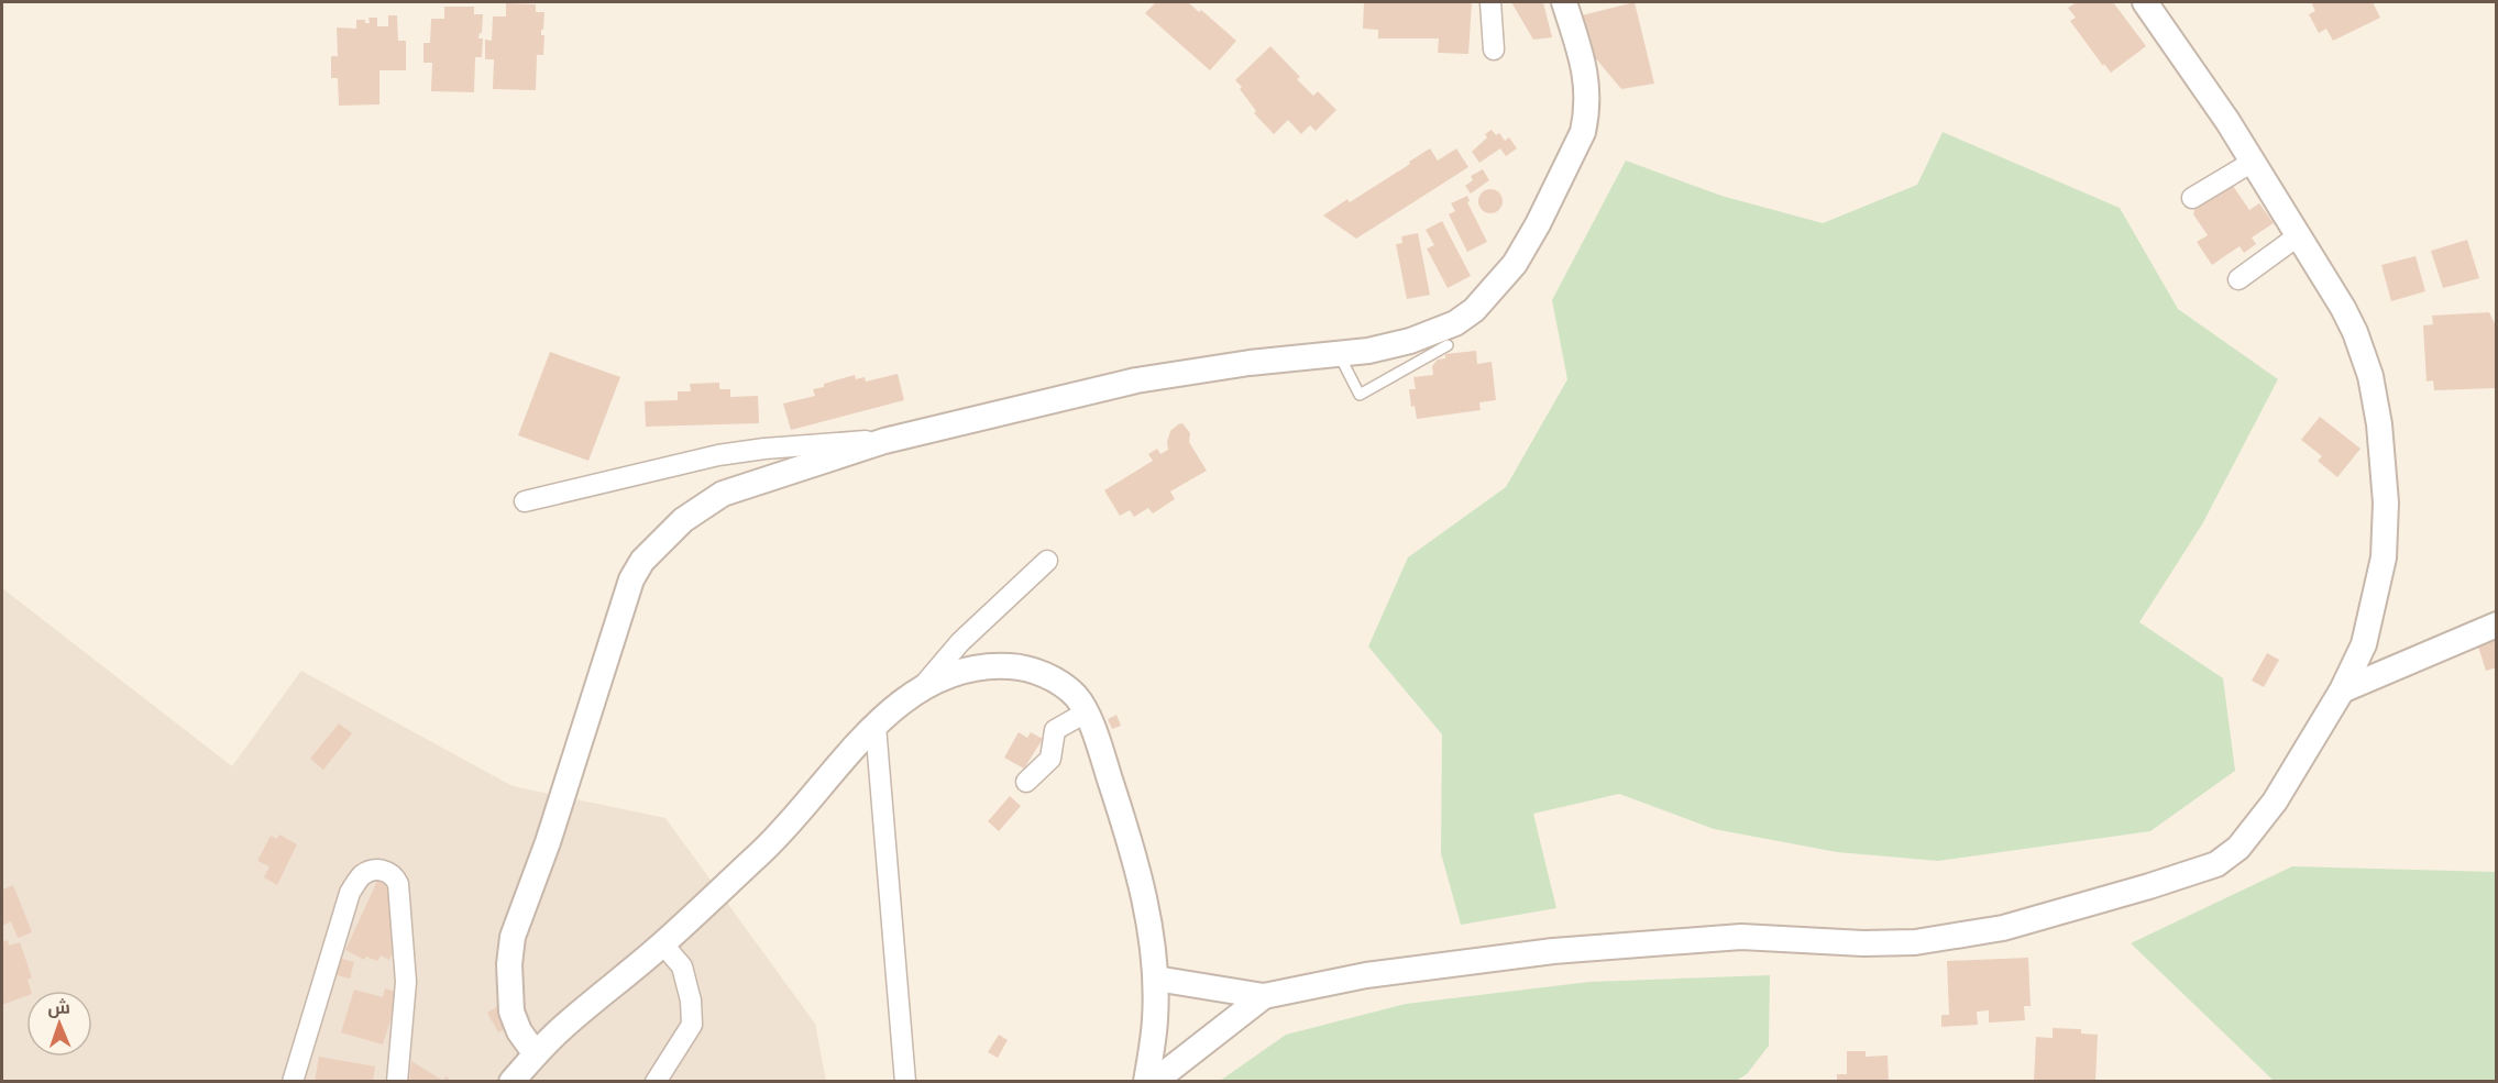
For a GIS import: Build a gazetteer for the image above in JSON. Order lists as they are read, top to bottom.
{
  "north": "top"
}
